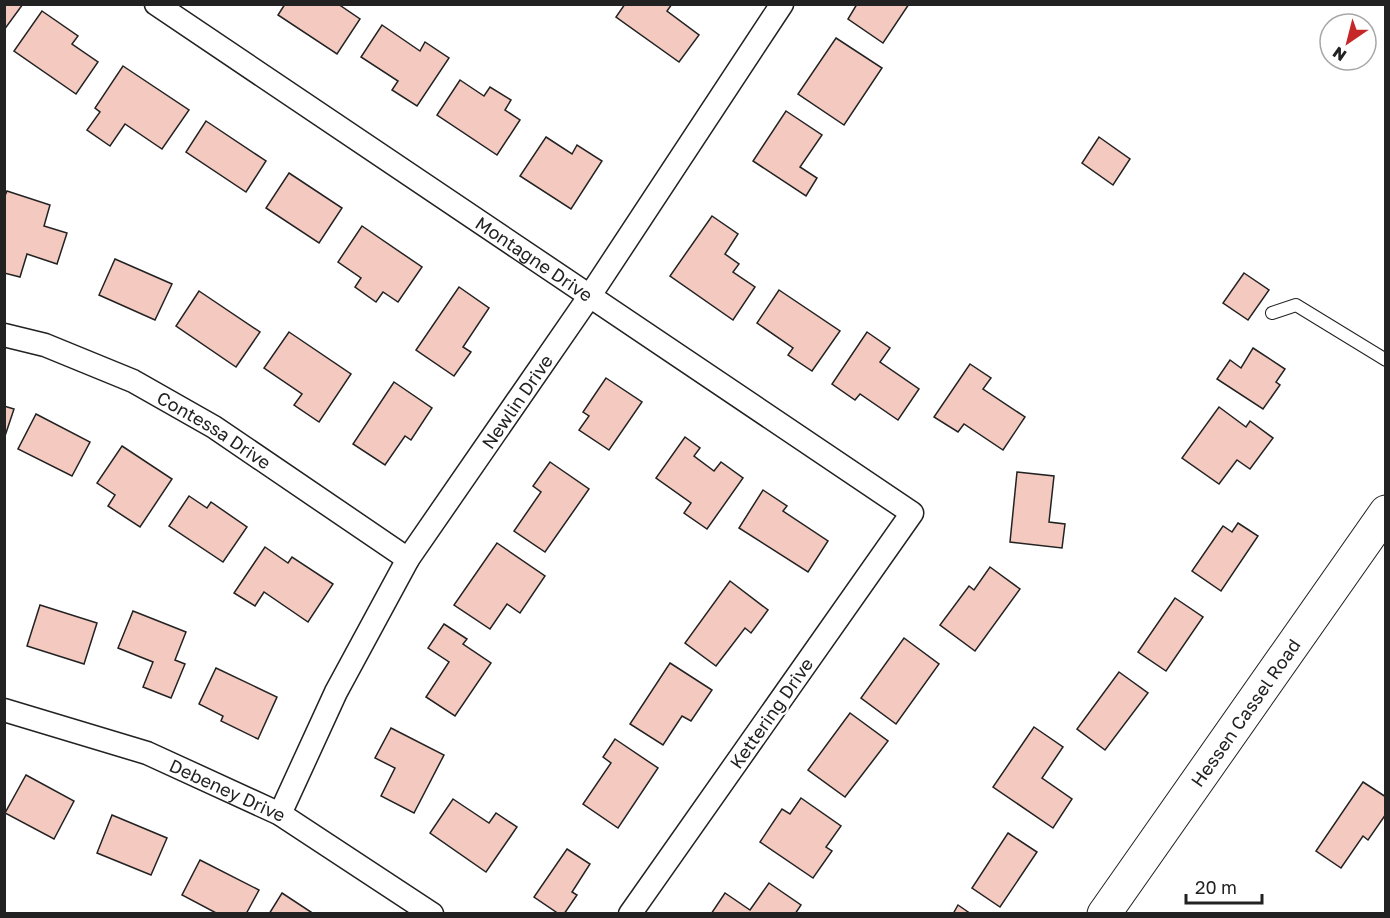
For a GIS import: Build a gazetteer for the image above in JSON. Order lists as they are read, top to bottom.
{
  "streets": {
    "main road": ["Hessen Cassel Road"],
    "street": [
      "Montagne Drive",
      "Newlin Drive",
      "Contessa Drive",
      "Kettering Drive",
      "Debeney Drive"
    ]
  },
  "crossings": [
    ["Montagne Drive", "Newlin Drive"],
    ["Montagne Drive", "Kettering Drive"],
    ["Newlin Drive", "Contessa Drive"],
    ["Newlin Drive", "Debeney Drive"]
  ],
  "scale_bar": "20 m",
  "north": "bottom left"
}
